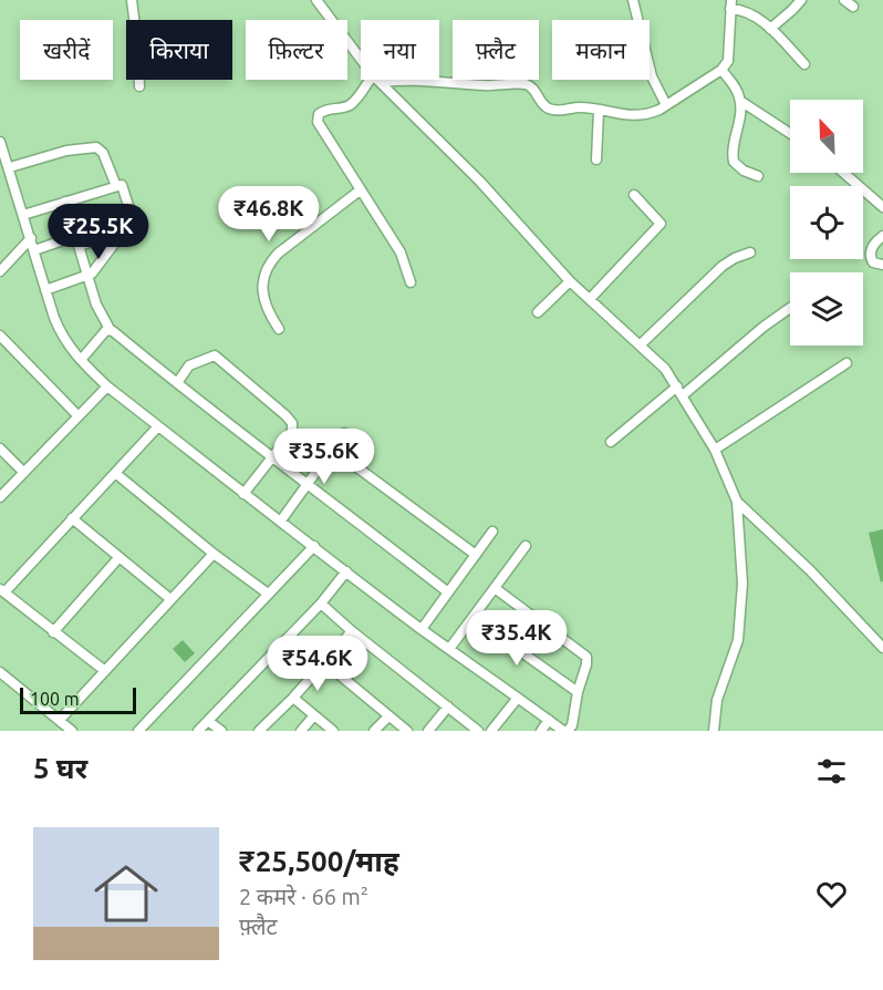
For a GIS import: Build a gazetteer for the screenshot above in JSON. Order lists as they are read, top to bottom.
{
  "scale_bar": "100 m",
  "north": "top left",
  "page": {
    "chip": [
      "खरीदें",
      "किराया",
      "फ़िल्टर",
      "नया",
      "फ़्लैट",
      "मकान"
    ],
    "price": [
      "₹46.8K",
      "₹25.5K",
      "₹35.6K",
      "₹35.4K",
      "₹54.6K"
    ],
    "scale": "100 m",
    "heading": "5 घर",
    "list": [
      {
        "name": "₹25,500/माह",
        "note": "2 कमरे · 66 m² · फ़्लैट"
      }
    ]
  }
}
